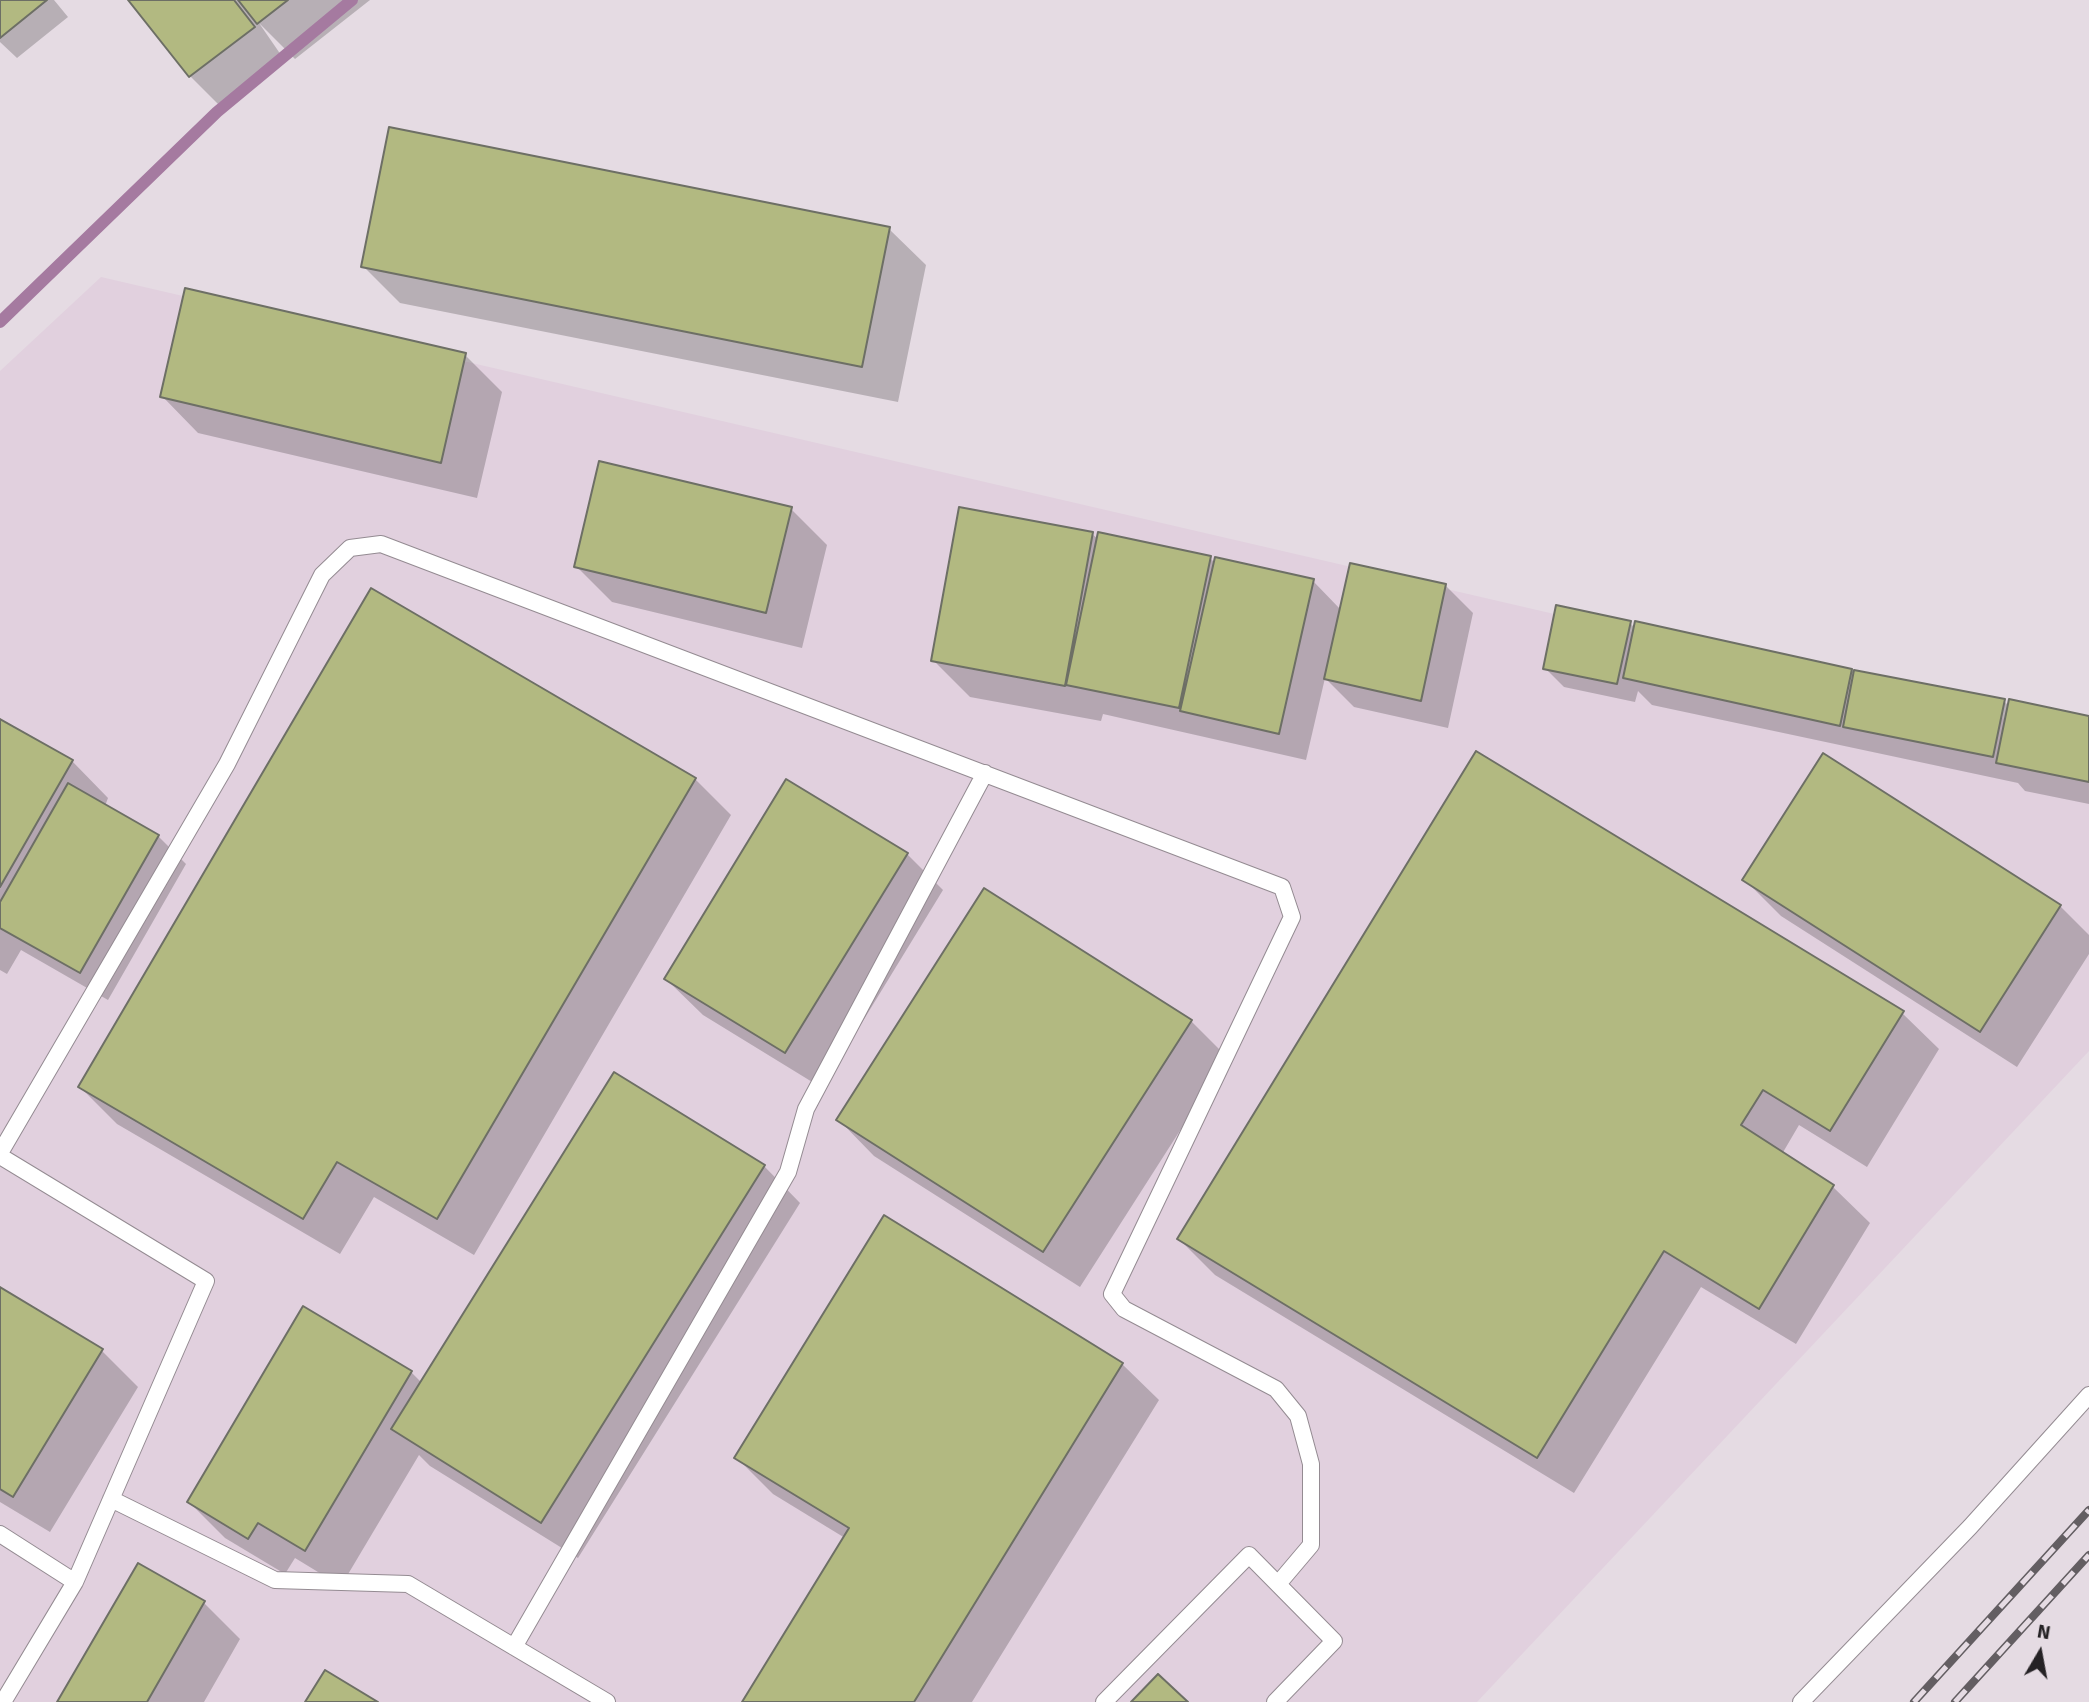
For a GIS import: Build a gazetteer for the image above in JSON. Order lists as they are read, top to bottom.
{
  "north": "top"
}
